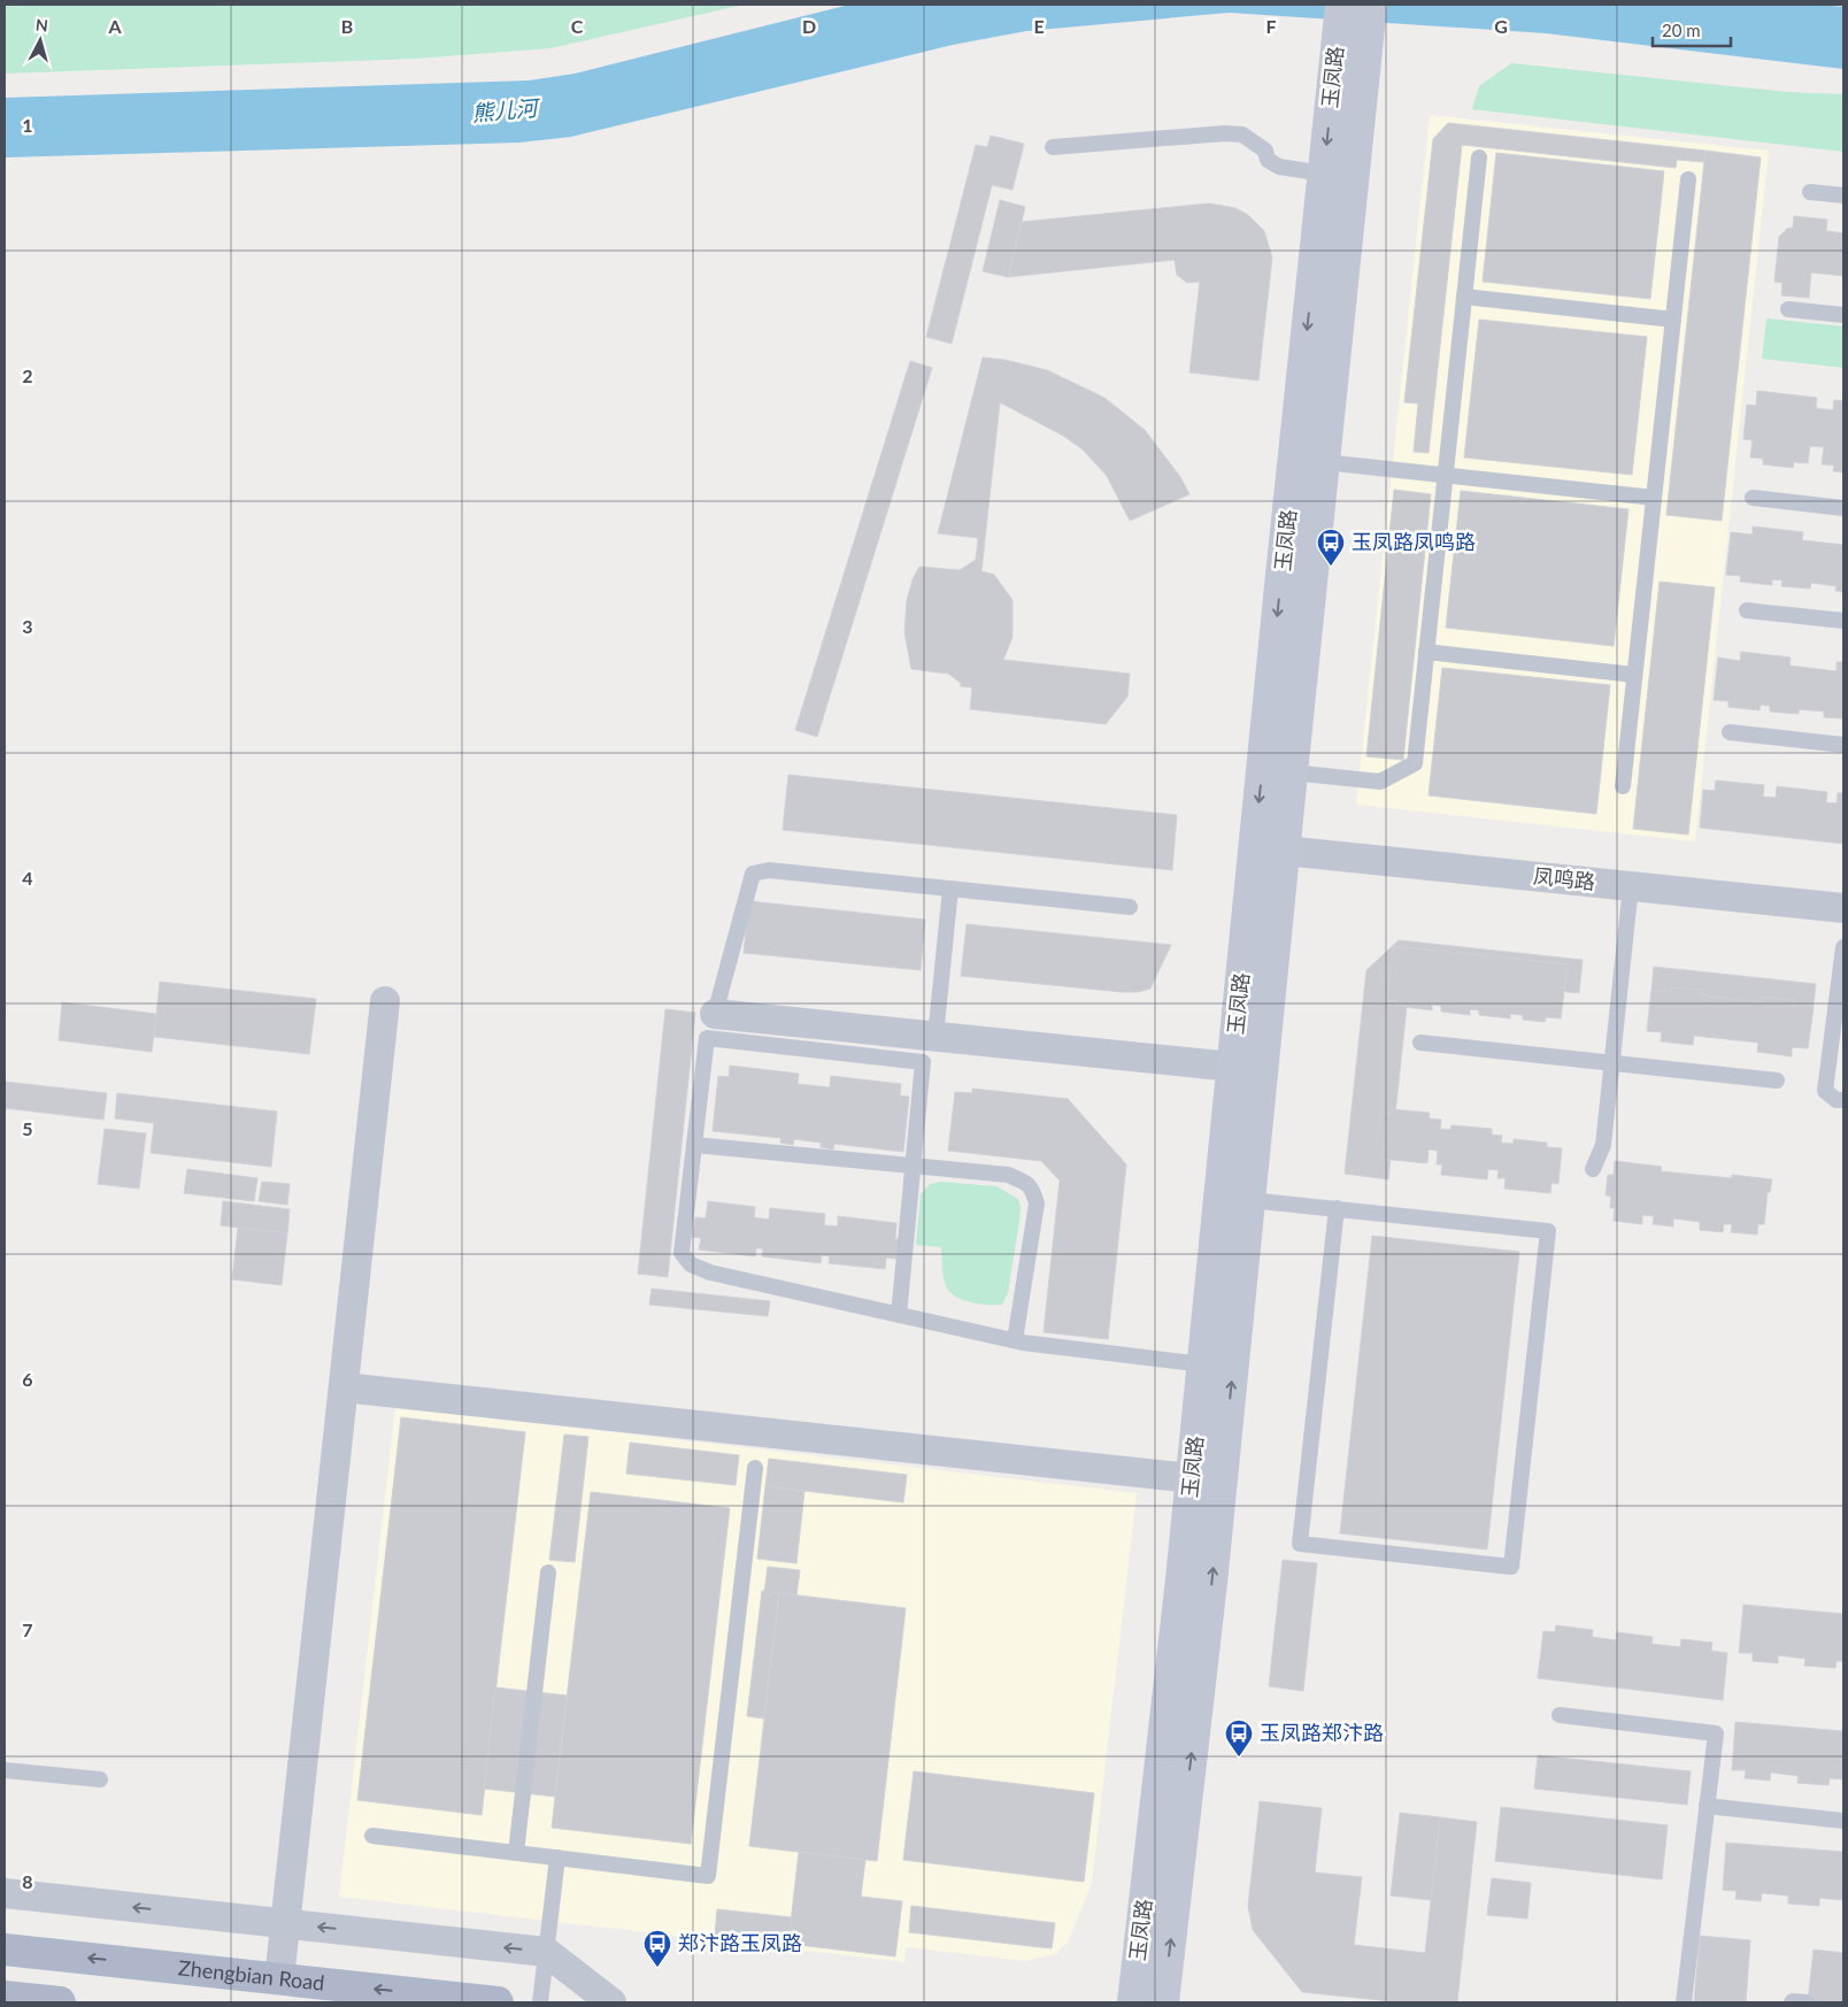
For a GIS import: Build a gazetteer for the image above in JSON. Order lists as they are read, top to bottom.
{
  "streets": {
    "main road": ["Zhengbian Road"],
    "street": ["玉凤路", "凤鸣路"]
  },
  "crossings": [
    ["玉凤路", "凤鸣路"]
  ],
  "one_way": ["Zhengbian Road"],
  "water": ["熊儿河"],
  "places": {
    "bus stop": ["玉凤路凤鸣路", "玉凤路郑汴路", "郑汴路玉凤路"]
  },
  "scale_bar": "20 m",
  "north": "top",
  "grid": {
    "columns": [
      "A",
      "B",
      "C",
      "D",
      "E",
      "F",
      "G"
    ],
    "rows": [
      "1",
      "2",
      "3",
      "4",
      "5",
      "6",
      "7",
      "8"
    ]
  }
}
